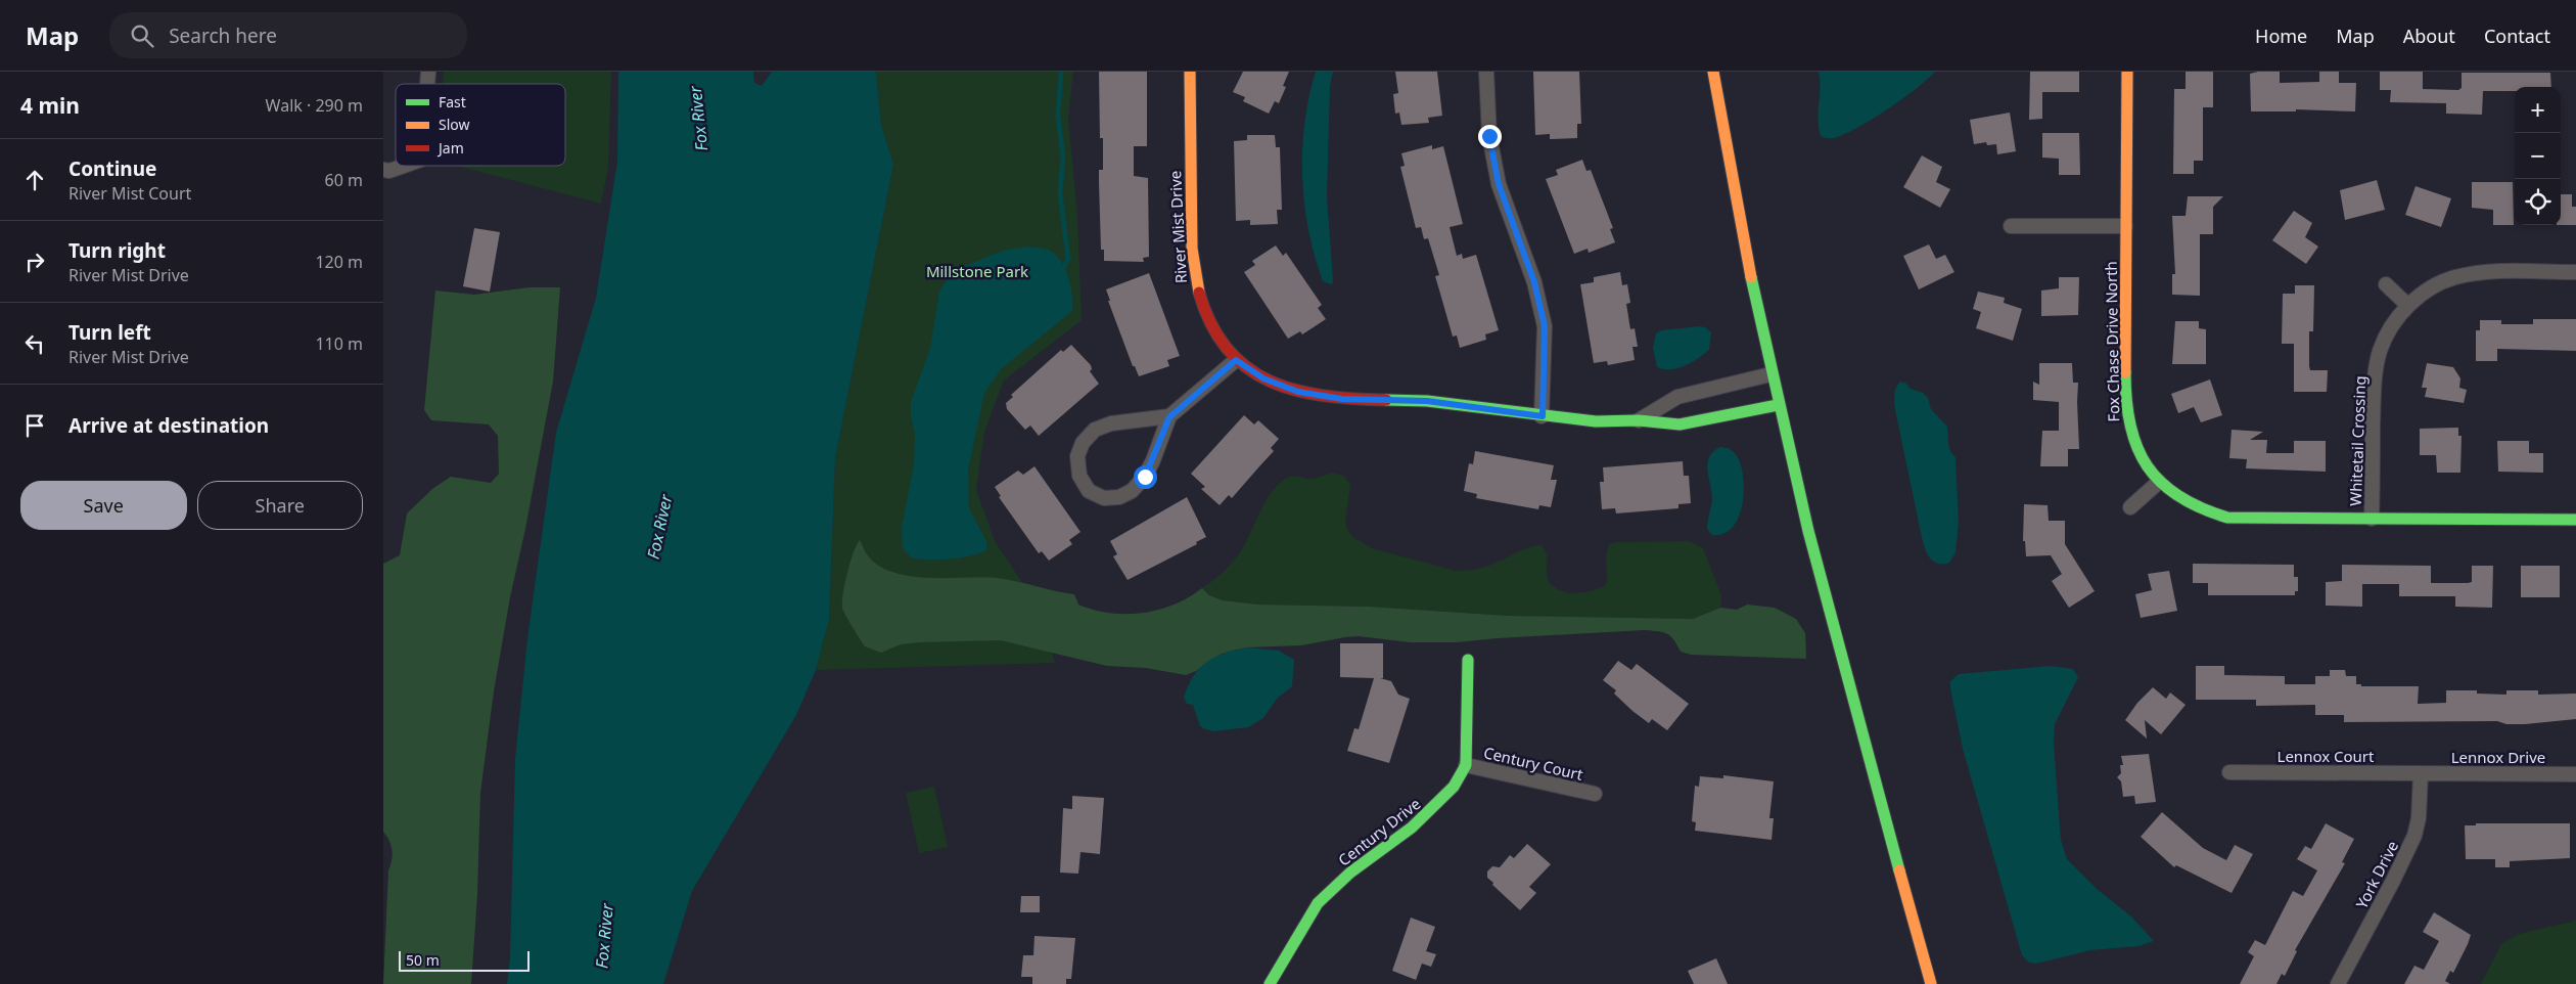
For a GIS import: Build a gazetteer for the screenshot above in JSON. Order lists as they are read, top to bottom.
{
  "streets": {
    "street": [
      "River Mist Drive",
      "Fox Chase Drive North",
      "Whitetail Crossing",
      "Lennox Court",
      "Lennox Drive",
      "Century Court",
      "Century Drive",
      "York Drive"
    ]
  },
  "crossings": [
    ["Fox Chase Drive North", "Whitetail Crossing"],
    ["Lennox Court", "Lennox Drive"],
    ["Lennox Court", "York Drive"],
    ["Lennox Drive", "York Drive"],
    ["Century Court", "Century Drive"]
  ],
  "water": ["Fox River"],
  "parks": ["Millstone Park"],
  "legend": ["Fast", "Slow", "Jam"],
  "scale_bar": "50 m",
  "page": {
    "header": "Map",
    "search": "Search here",
    "nav": [
      "Home",
      "Map",
      "About",
      "Contact"
    ],
    "heading": ["4 min", "Walk · 290 m"],
    "map_buttons": ["+", "−"],
    "list": [
      ["Continue", "River Mist Court", "60 m"],
      ["Turn right", "River Mist Drive", "120 m"],
      ["Turn left", "River Mist Drive", "110 m"],
      "Arrive at destination"
    ],
    "buttons": ["Save", "Share"],
    "scale": "50 m"
  }
}
